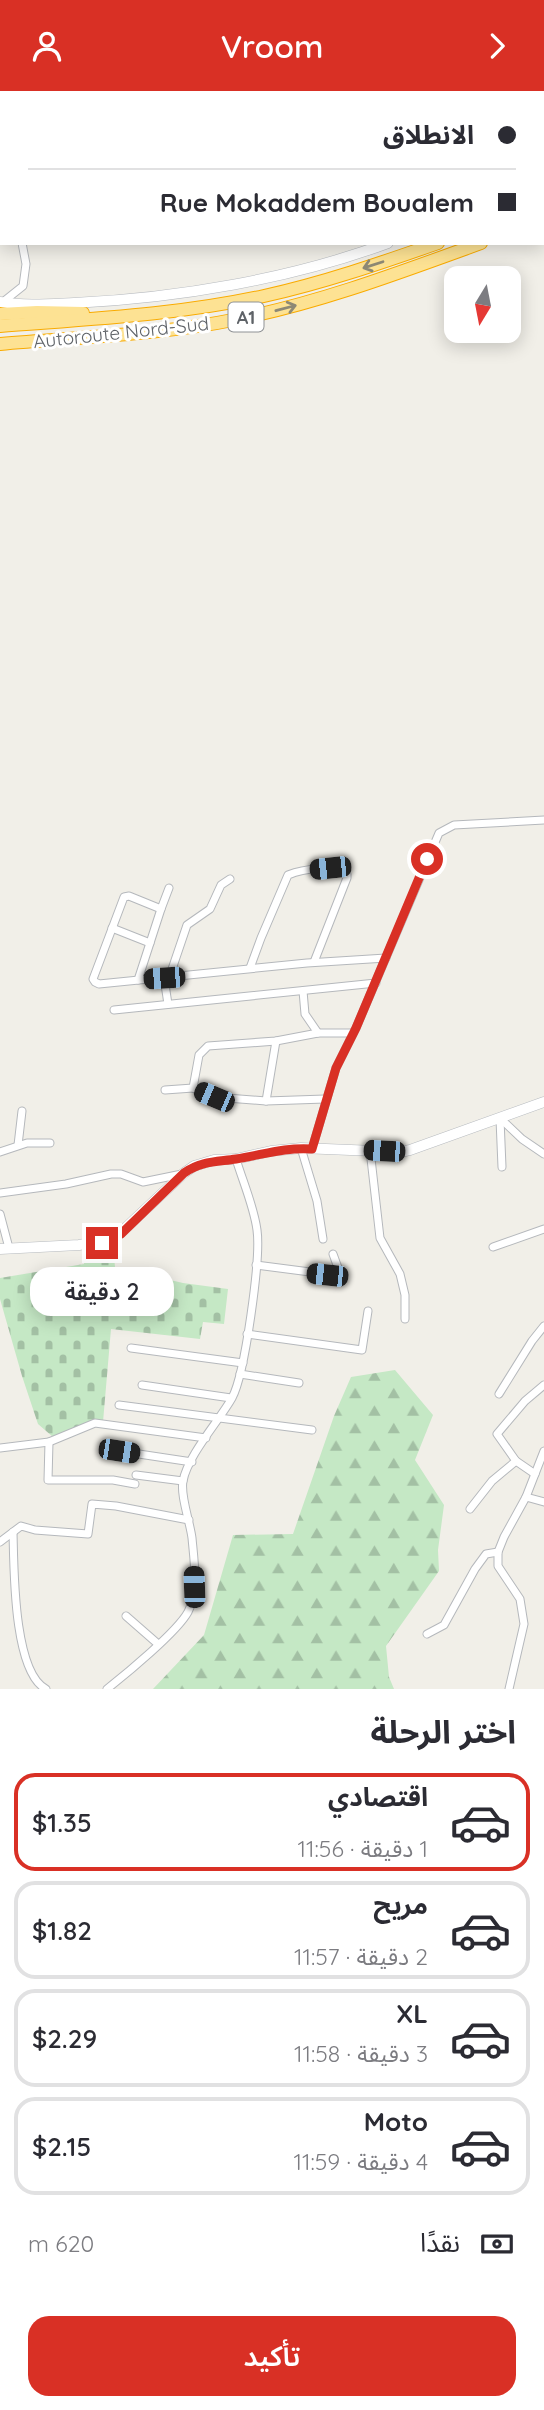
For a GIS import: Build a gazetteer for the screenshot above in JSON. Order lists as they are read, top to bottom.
{
  "streets": {
    "highway": ["A1", "Autoroute Nord-Sud"]
  },
  "north": "bottom",
  "page": {
    "header": "Vroom",
    "banner": ["الانطلاق", "Rue Mokaddem Boualem"],
    "bubble": "2 دقيقة",
    "heading": "اختر الرحلة",
    "list": [
      {
        "name": "اقتصادي",
        "note": "1 دقيقة · 11:56",
        "value": "$1.35"
      },
      {
        "name": "مريح",
        "note": "2 دقيقة · 11:57",
        "value": "$1.82"
      },
      {
        "name": "XL",
        "note": "3 دقيقة · 11:58",
        "value": "$2.29"
      },
      {
        "name": "Moto",
        "note": "4 دقيقة · 11:59",
        "value": "$2.15"
      }
    ],
    "pay": ["نقدًا", "620 m"],
    "buttons": "تأكيد"
  }
}
